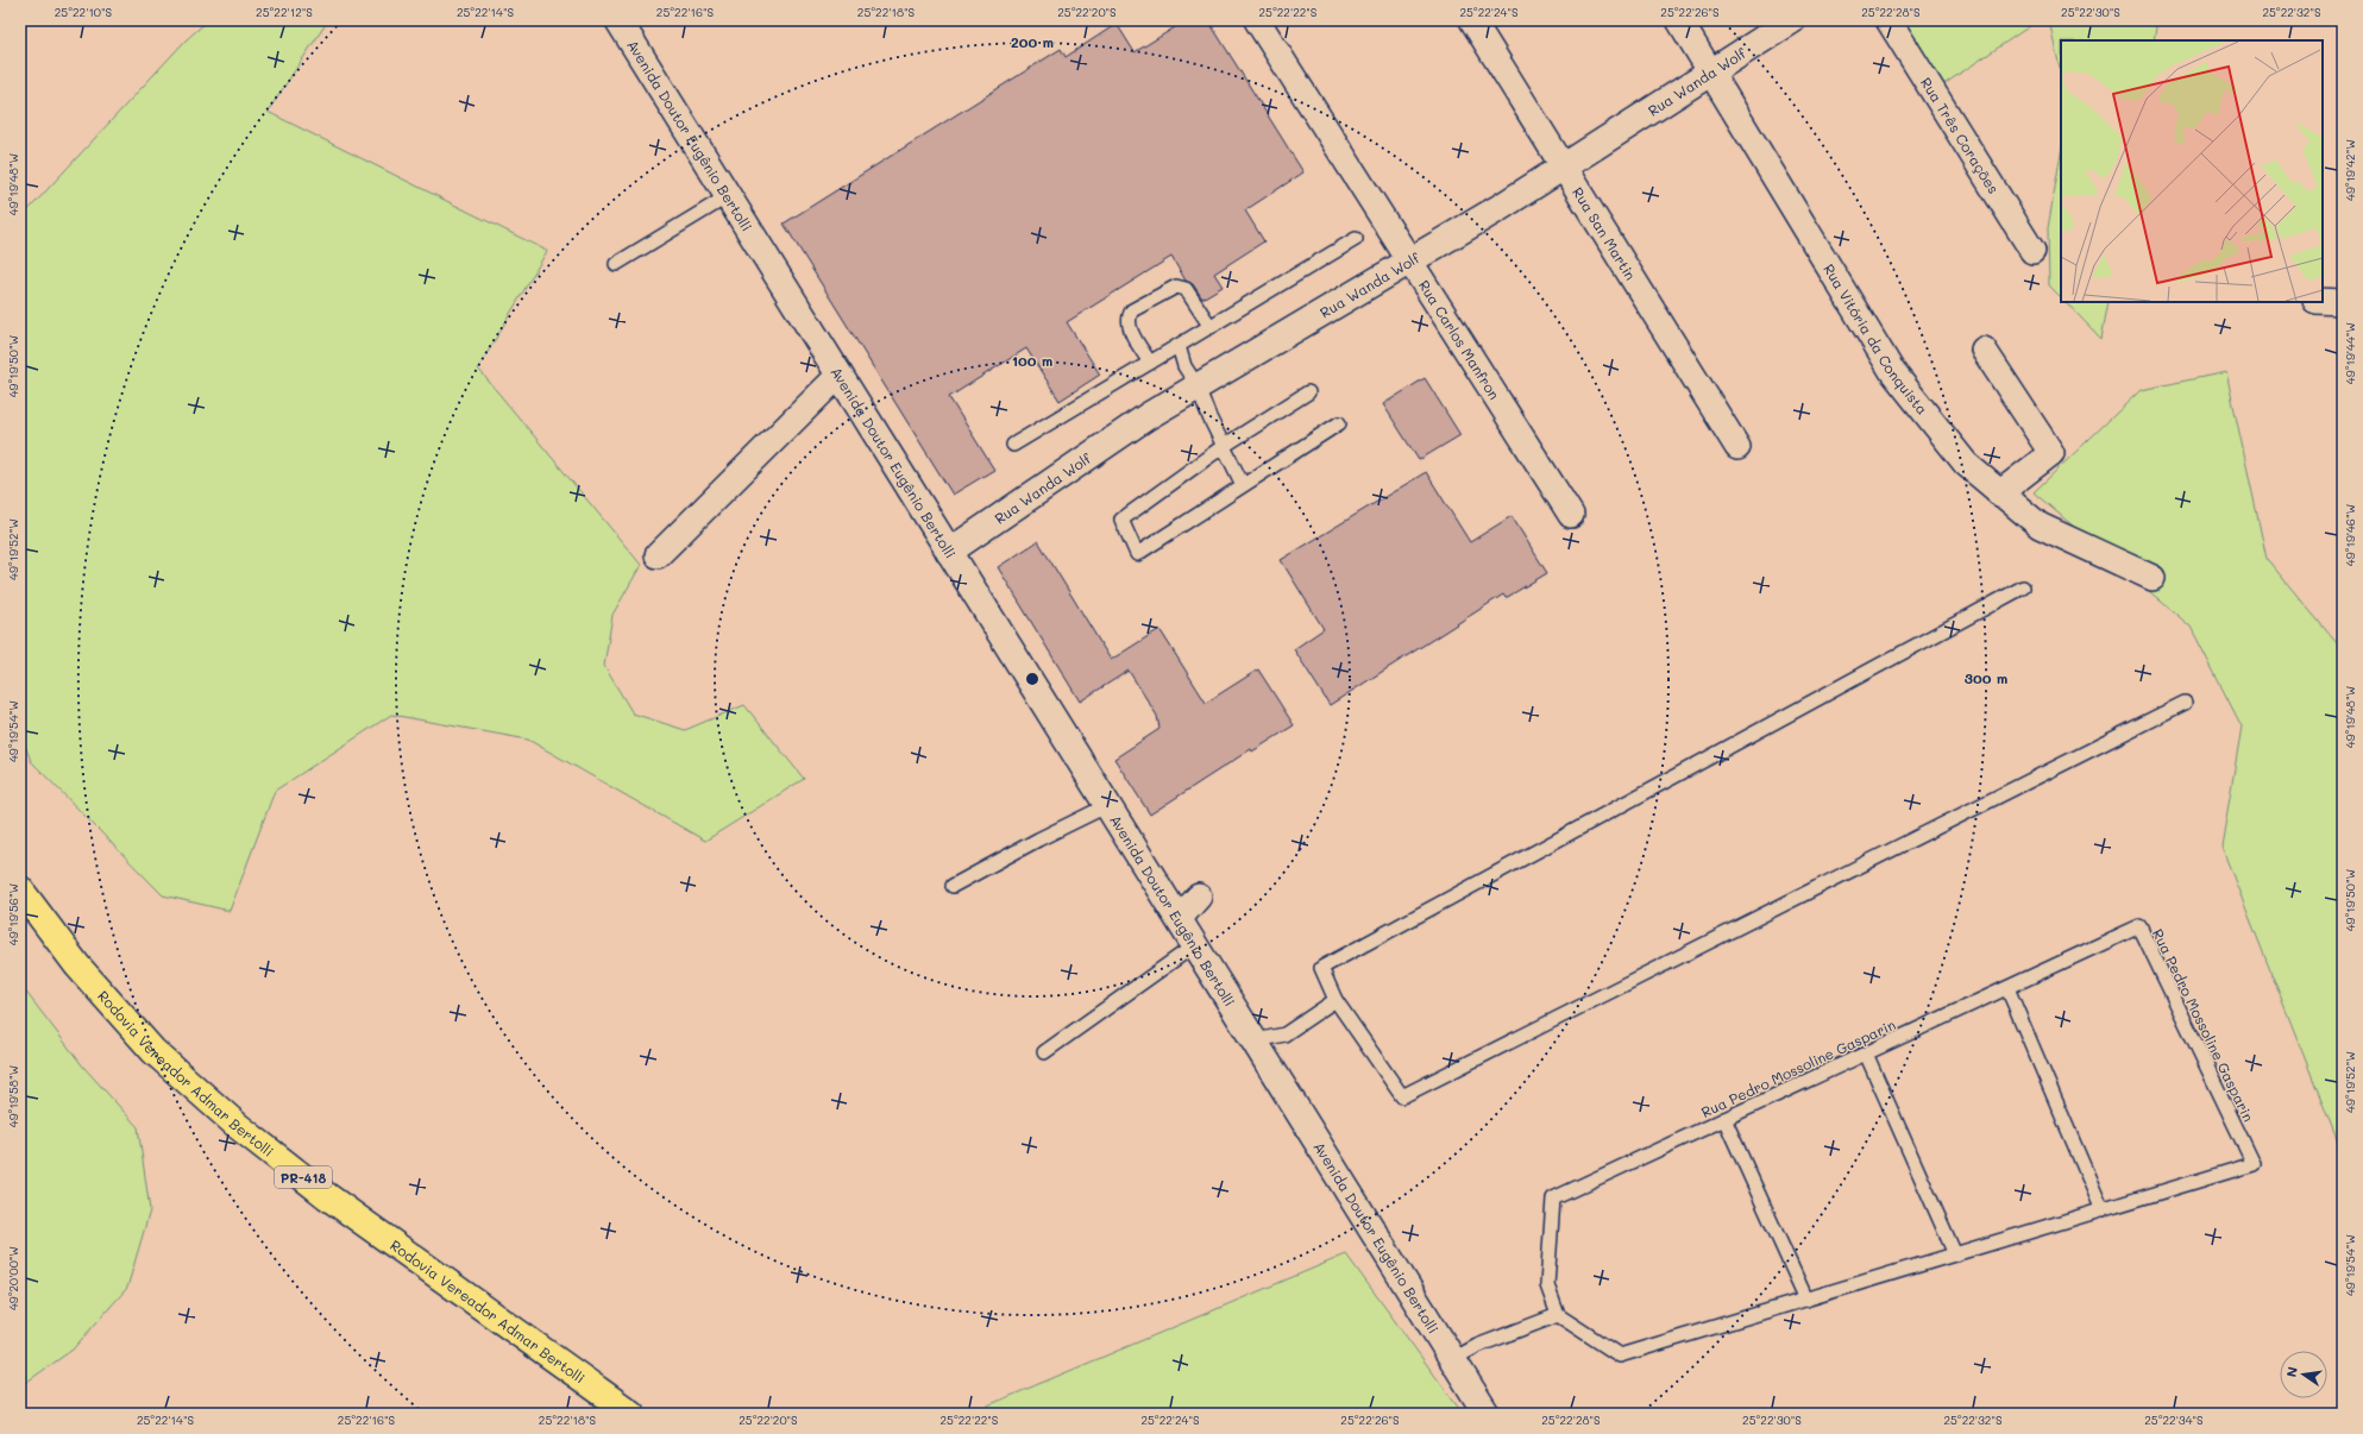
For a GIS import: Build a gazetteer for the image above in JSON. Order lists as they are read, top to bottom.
{
  "streets": {
    "highway": ["Rodovia Vereador Admar Bertolli", "PR-418"],
    "street": [
      "Rua Wanda Wolf",
      "Avenida Doutor Eugênio Bertolli",
      "Rua Três Corações",
      "Rua San Martin",
      "Rua Vitória da Conquista",
      "Rua Carlos Manfron"
    ],
    "lane": ["Rua Pedro Mossoline Gasparin"]
  },
  "crossings": [
    ["Rua Wanda Wolf", "Avenida Doutor Eugênio Bertolli"],
    ["Rua Wanda Wolf", "Rua San Martin"],
    ["Rua Wanda Wolf", "Rua Vitória da Conquista"],
    ["Rua Wanda Wolf", "Rua Carlos Manfron"]
  ],
  "north": "left",
  "coordinates": [
    "25°22'10\"S",
    "25°22'12\"S",
    "25°22'14\"S",
    "25°22'16\"S",
    "25°22'18\"S",
    "25°22'20\"S",
    "25°22'22\"S",
    "25°22'24\"S",
    "25°22'26\"S",
    "25°22'28\"S",
    "25°22'30\"S",
    "25°22'32\"S",
    "49°19'42\"W",
    "49°19'48\"W",
    "49°19'44\"W",
    "49°19'50\"W",
    "49°19'46\"W",
    "49°19'52\"W",
    "49°19'54\"W",
    "49°19'56\"W",
    "49°19'58\"W",
    "49°20'00\"W",
    "25°22'34\"S"
  ],
  "rings": ["200 m", "100 m", "300 m"]
}
